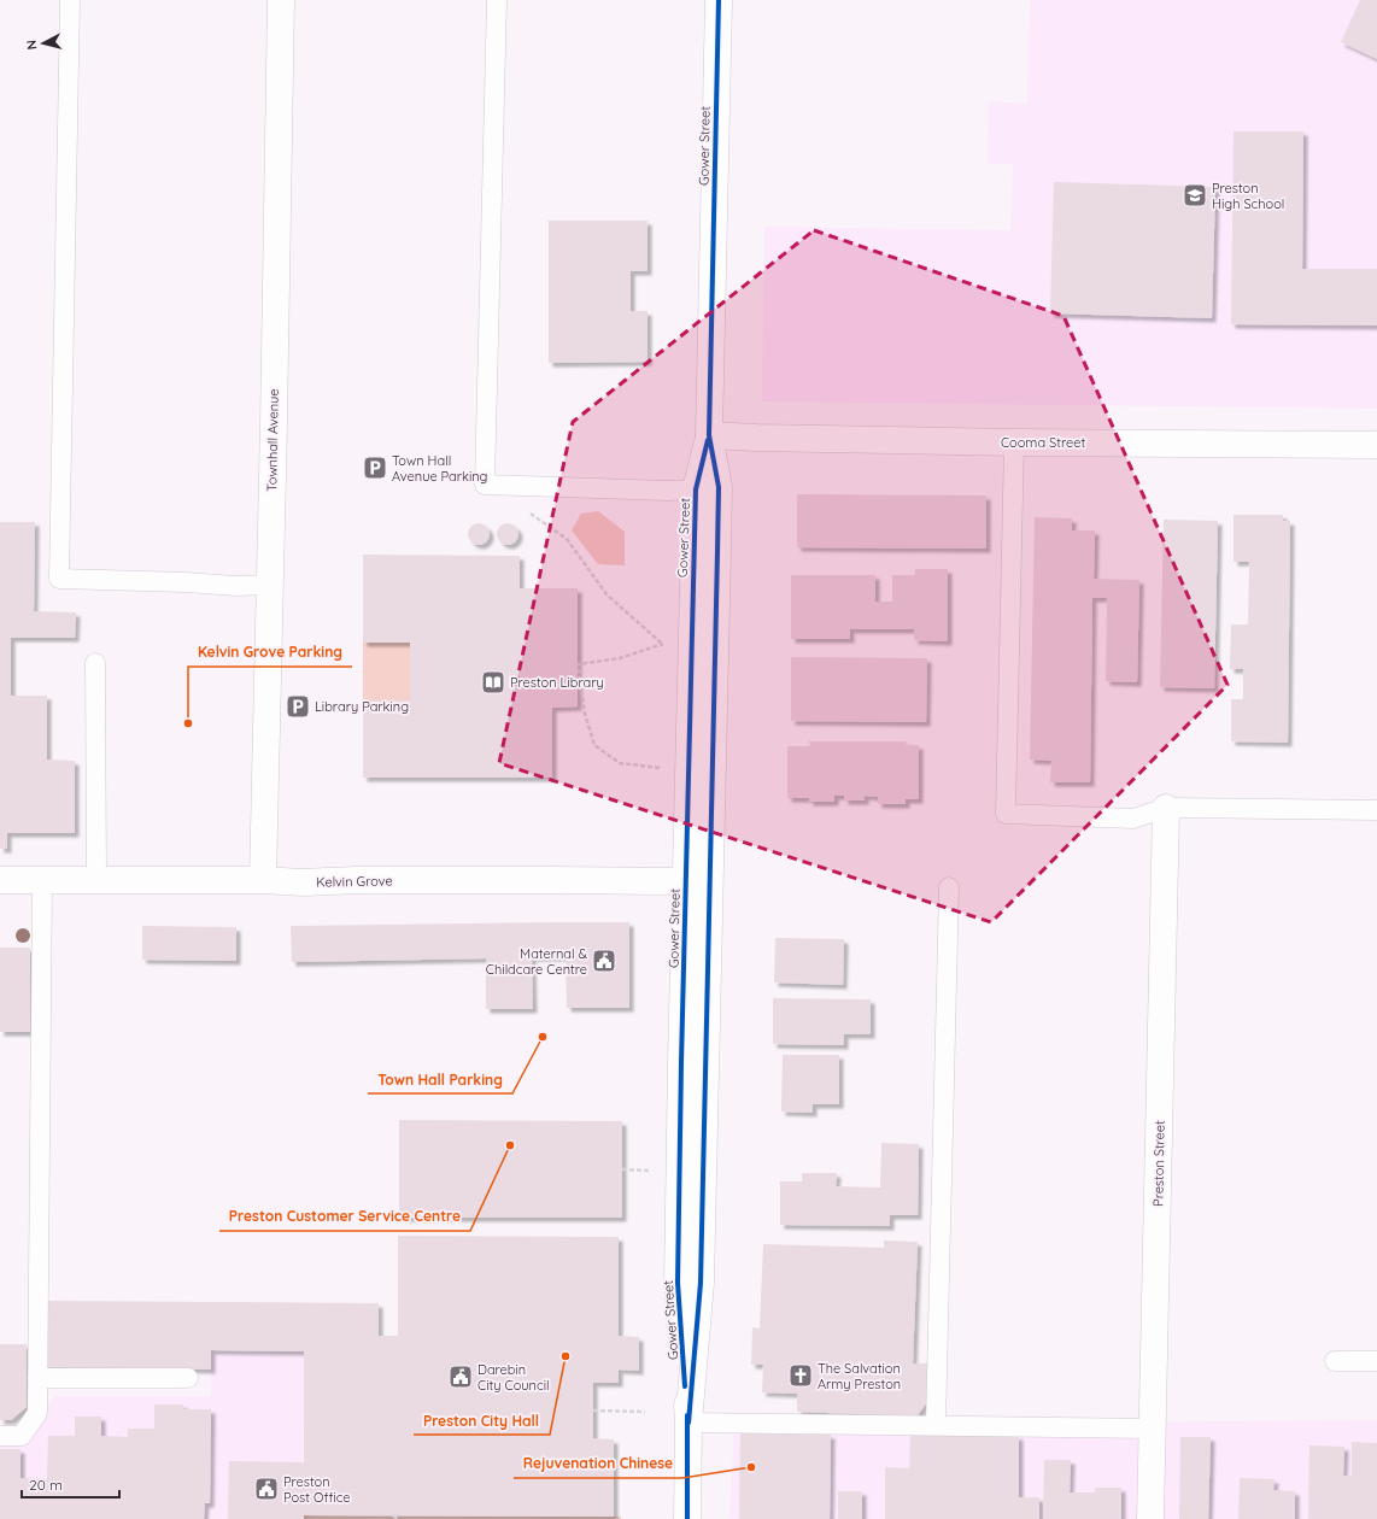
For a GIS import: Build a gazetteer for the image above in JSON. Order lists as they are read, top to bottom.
{
  "streets": {
    "street": [
      "Gower Street",
      "Townhall Avenue",
      "Cooma Street",
      "Kelvin Grove",
      "Preston Street"
    ]
  },
  "crossings": [
    ["Gower Street", "Cooma Street"],
    ["Gower Street", "Kelvin Grove"],
    ["Townhall Avenue", "Kelvin Grove"]
  ],
  "places": {
    "school or university": ["Preston High School"],
    "parking": ["Town Hall Avenue Parking", "Library Parking"],
    "library": ["Preston Library"],
    "other": [
      "Kelvin Grove Parking",
      "Town Hall Parking",
      "Preston Customer Service Centre",
      "Preston City Hall",
      "Rejuvenation Chinese"
    ],
    "public building": ["Maternal & Childcare Centre", "Darebin City Council", "Preston Post Office"],
    "church": ["The Salvation Army Preston"]
  },
  "scale_bar": "20 m",
  "north": "left"
}
